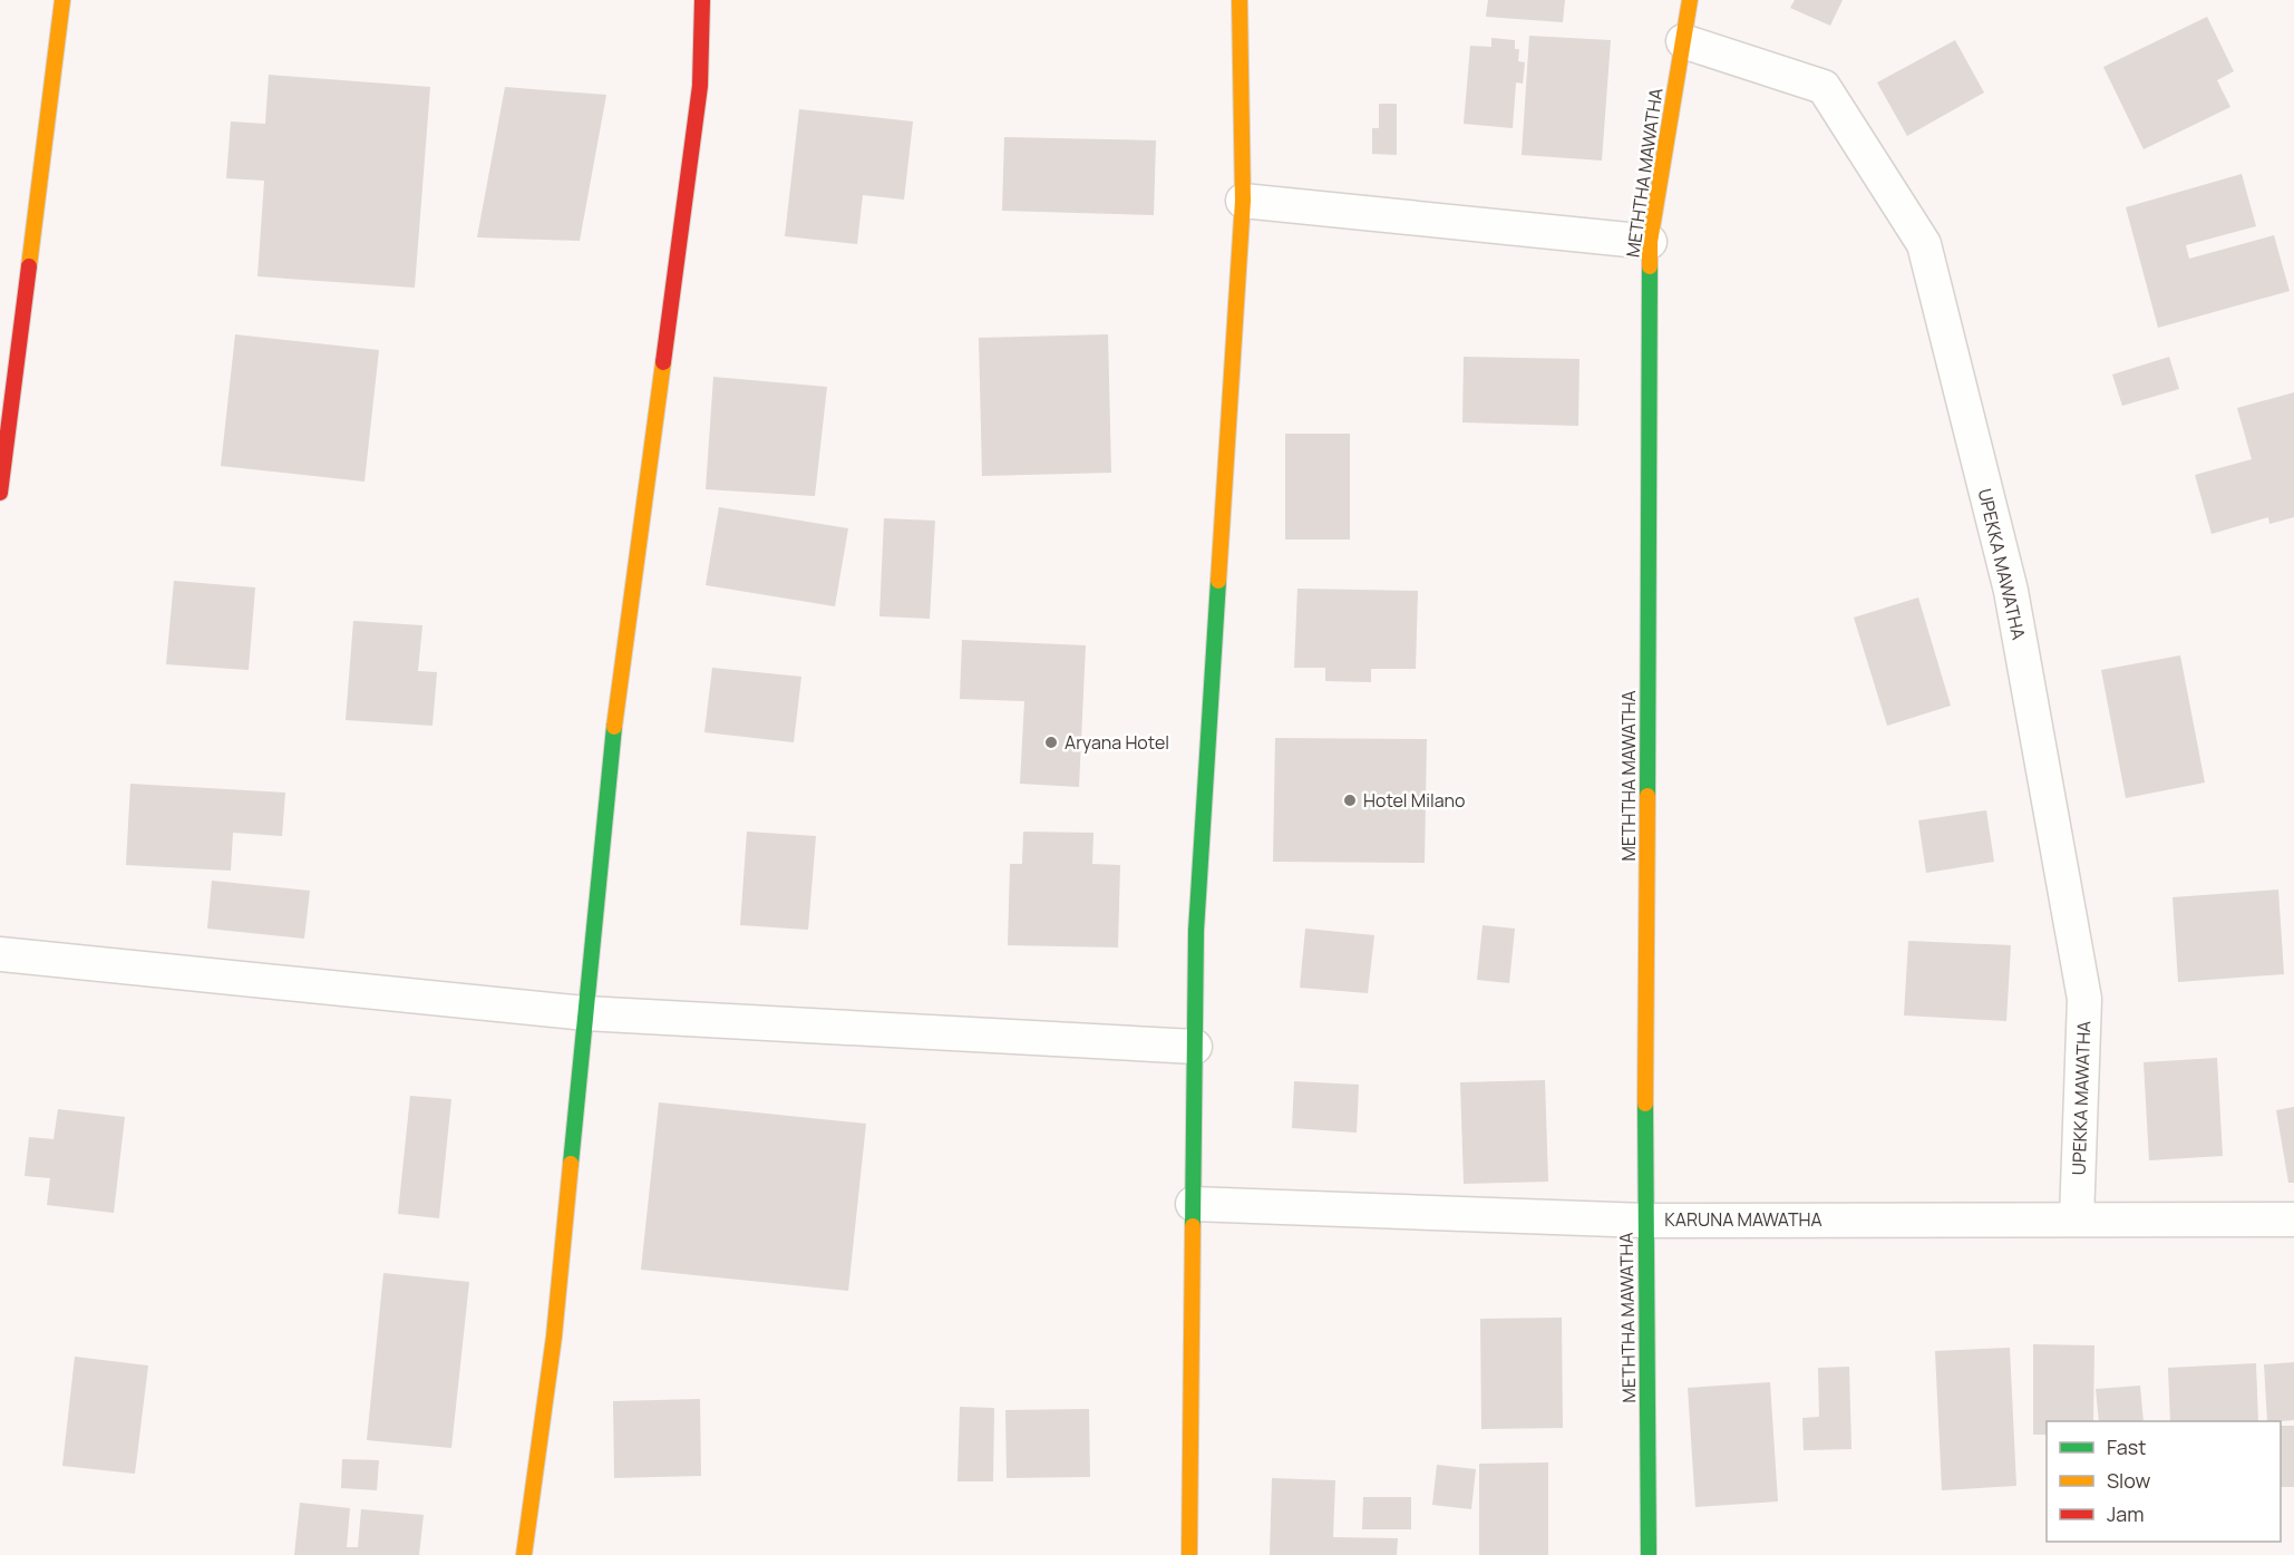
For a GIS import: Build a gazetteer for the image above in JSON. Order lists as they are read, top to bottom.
{
  "streets": {
    "street": ["METHTHA MAWATHA", "UPEKKA MAWATHA", "KARUNA MAWATHA"]
  },
  "crossings": [
    ["METHTHA MAWATHA", "UPEKKA MAWATHA"],
    ["METHTHA MAWATHA", "KARUNA MAWATHA"],
    ["UPEKKA MAWATHA", "KARUNA MAWATHA"]
  ],
  "places": ["Aryana Hotel", "Hotel Milano"],
  "legend": ["Fast", "Slow", "Jam"]
}
